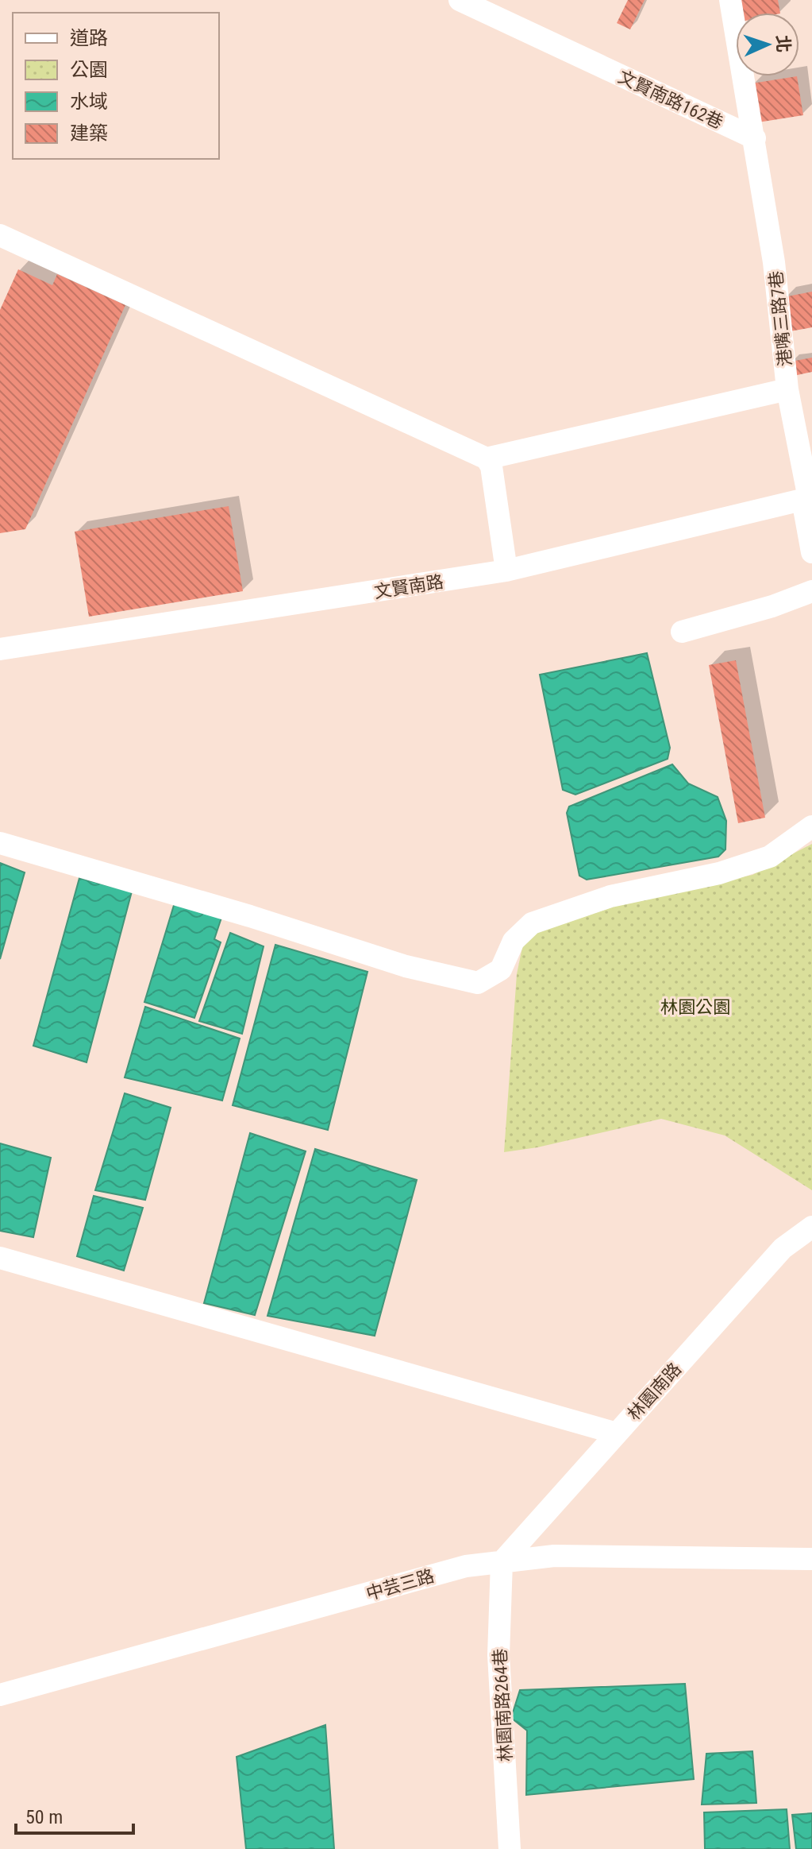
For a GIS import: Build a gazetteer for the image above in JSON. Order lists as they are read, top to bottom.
{
  "streets": {
    "street": [
      "文賢南路162巷",
      "港嘴三路7巷",
      "文賢南路",
      "林園南路",
      "中芸三路",
      "林園南路264巷"
    ]
  },
  "crossings": [
    ["文賢南路162巷", "港嘴三路7巷"],
    ["港嘴三路7巷", "文賢南路"],
    ["林園南路", "中芸三路"],
    ["林園南路", "林園南路264巷"],
    ["中芸三路", "林園南路264巷"]
  ],
  "parks": ["林園公園"],
  "legend": [
    "道路",
    "公園",
    "水域",
    "建築"
  ],
  "scale_bar": "50 m",
  "north": "right"
}
